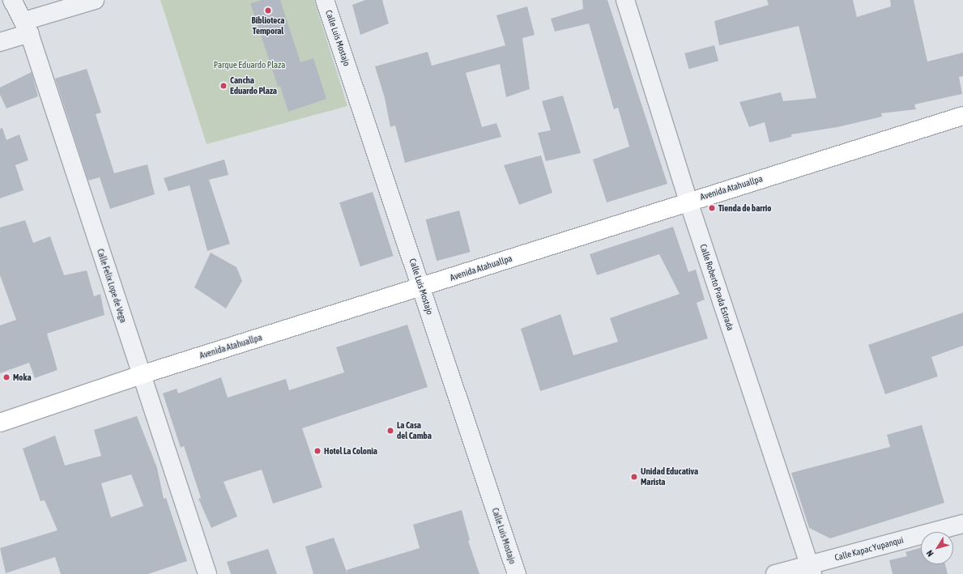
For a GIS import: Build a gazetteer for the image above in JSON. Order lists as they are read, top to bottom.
{
  "streets": {
    "main road": ["Avenida Atahuallpa"],
    "street": [
      "Calle Luis Mostajo",
      "Calle Felix Lope de Vega",
      "Calle Roberto Prada Estrada",
      "Calle Kapac Yupanqui"
    ]
  },
  "crossings": [
    ["Calle Luis Mostajo", "Avenida Atahuallpa"],
    ["Avenida Atahuallpa", "Calle Felix Lope de Vega"],
    ["Avenida Atahuallpa", "Calle Roberto Prada Estrada"],
    ["Calle Roberto Prada Estrada", "Calle Kapac Yupanqui"]
  ],
  "parks": ["Parque Eduardo Plaza"],
  "places": [
    "Biblioteca Temporal",
    "Cancha Eduardo Plaza",
    "Tienda de barrio",
    "Moka",
    "La Casa del Camba",
    "Hotel La Colonia",
    "Unidad Educativa Marista"
  ],
  "north": "bottom left"
}
